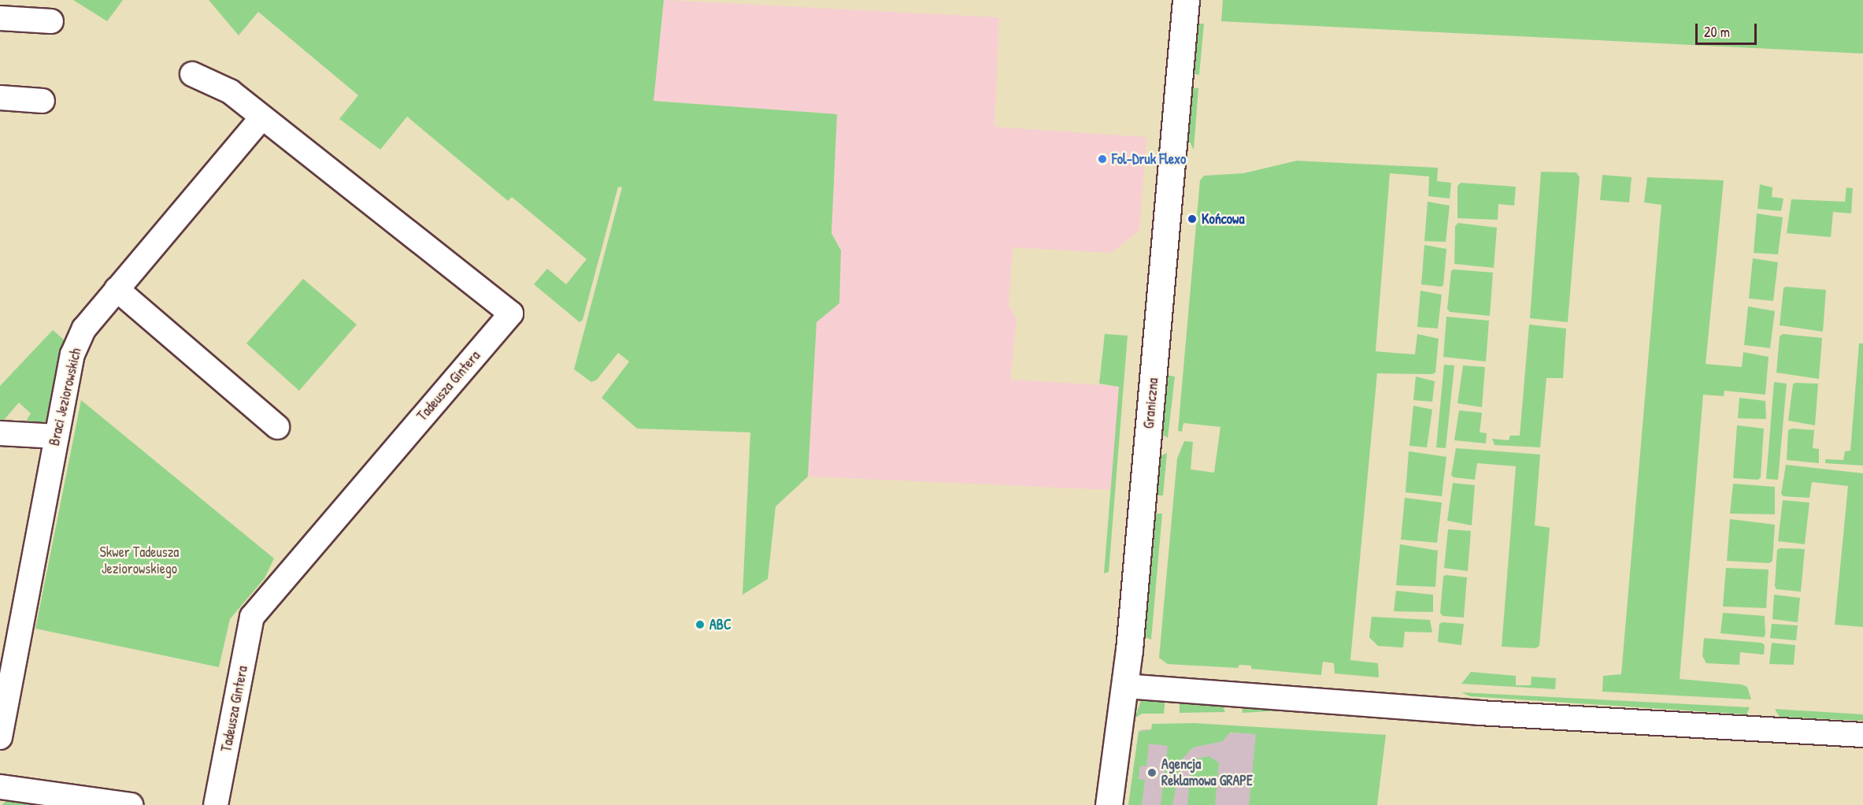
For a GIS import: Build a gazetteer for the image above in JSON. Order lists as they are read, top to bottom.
{
  "streets": {
    "street": ["Tadeusza Gintera", "Braci Jeziorowskich", "Graniczna"]
  },
  "crossings": [
    ["Tadeusza Gintera", "Braci Jeziorowskich"]
  ],
  "parks": ["Skwer Tadeusza Jeziorowskiego"],
  "places": [
    "Fol-Druk Flexo",
    "Końcowa",
    "ABC",
    "Agencja Reklamowa GRAPE"
  ],
  "scale_bar": "20 m"
}
